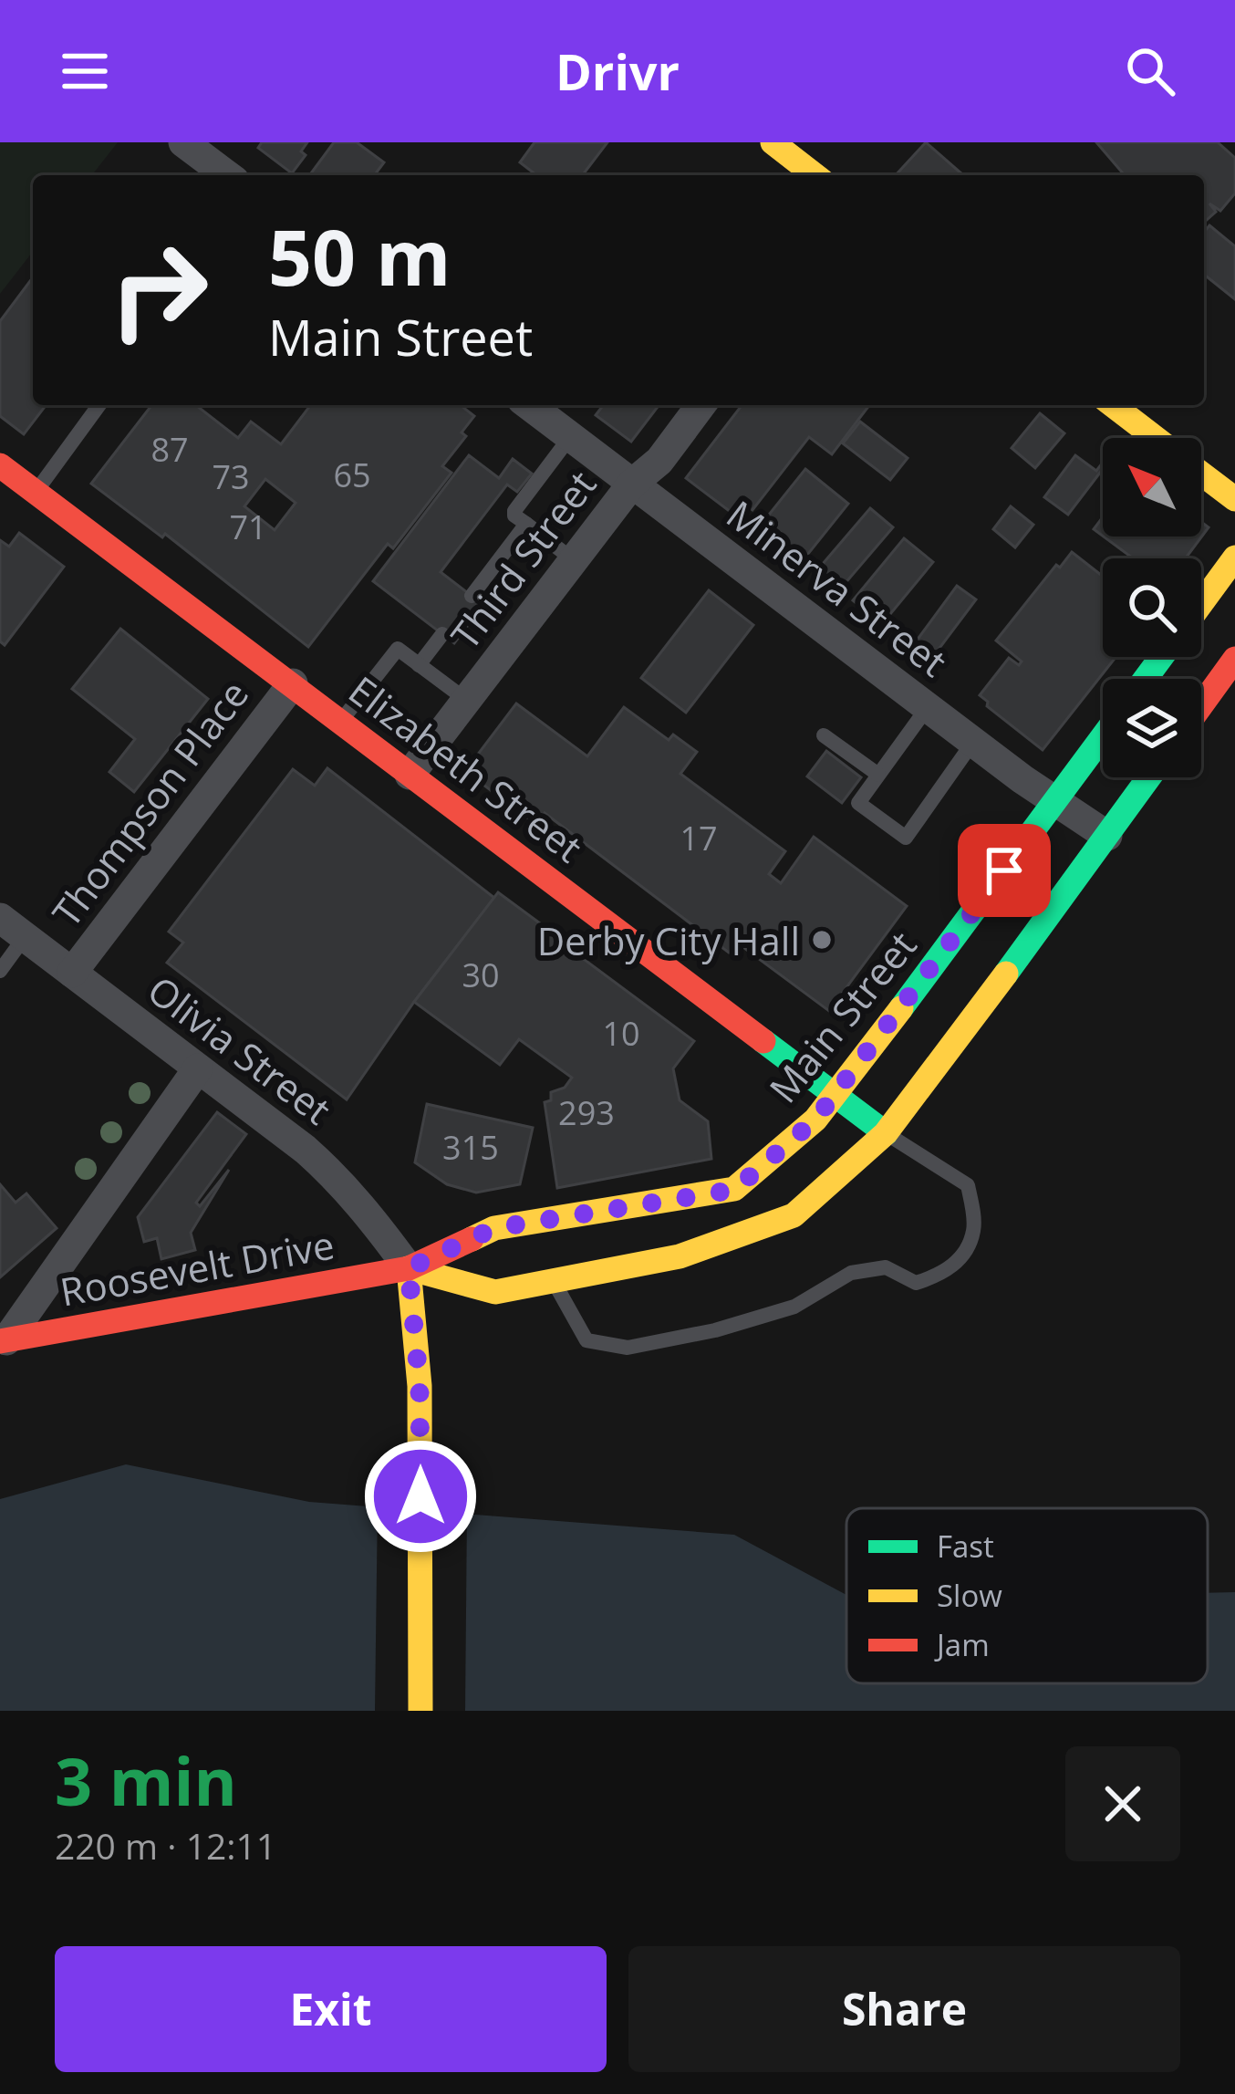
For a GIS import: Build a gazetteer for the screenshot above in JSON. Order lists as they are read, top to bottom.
{
  "streets": {
    "main road": ["Elizabeth Street", "Main Street", "Roosevelt Drive"],
    "street": [
      "Third Street",
      "Minerva Street",
      "Thompson Place",
      "Olivia Street"
    ]
  },
  "crossings": [
    ["Third Street", "Minerva Street"],
    ["Third Street", "Elizabeth Street"],
    ["Minerva Street", "Main Street"],
    ["Elizabeth Street", "Thompson Place"],
    ["Elizabeth Street", "Main Street"],
    ["Thompson Place", "Olivia Street"],
    ["Main Street", "Olivia Street"],
    ["Main Street", "Roosevelt Drive"],
    ["Olivia Street", "Roosevelt Drive"]
  ],
  "places": ["Derby City Hall"],
  "house_numbers": [
    "87",
    "65",
    "73",
    "71",
    "17",
    "30",
    "10",
    "293",
    "315"
  ],
  "legend": ["Fast", "Slow", "Jam"],
  "north": "top left",
  "page": {
    "header": "Drivr",
    "turn": ["50 m", "Main Street"],
    "heading": ["3 min", "220 m · 12:11"],
    "buttons": ["Exit", "Share"]
  }
}
